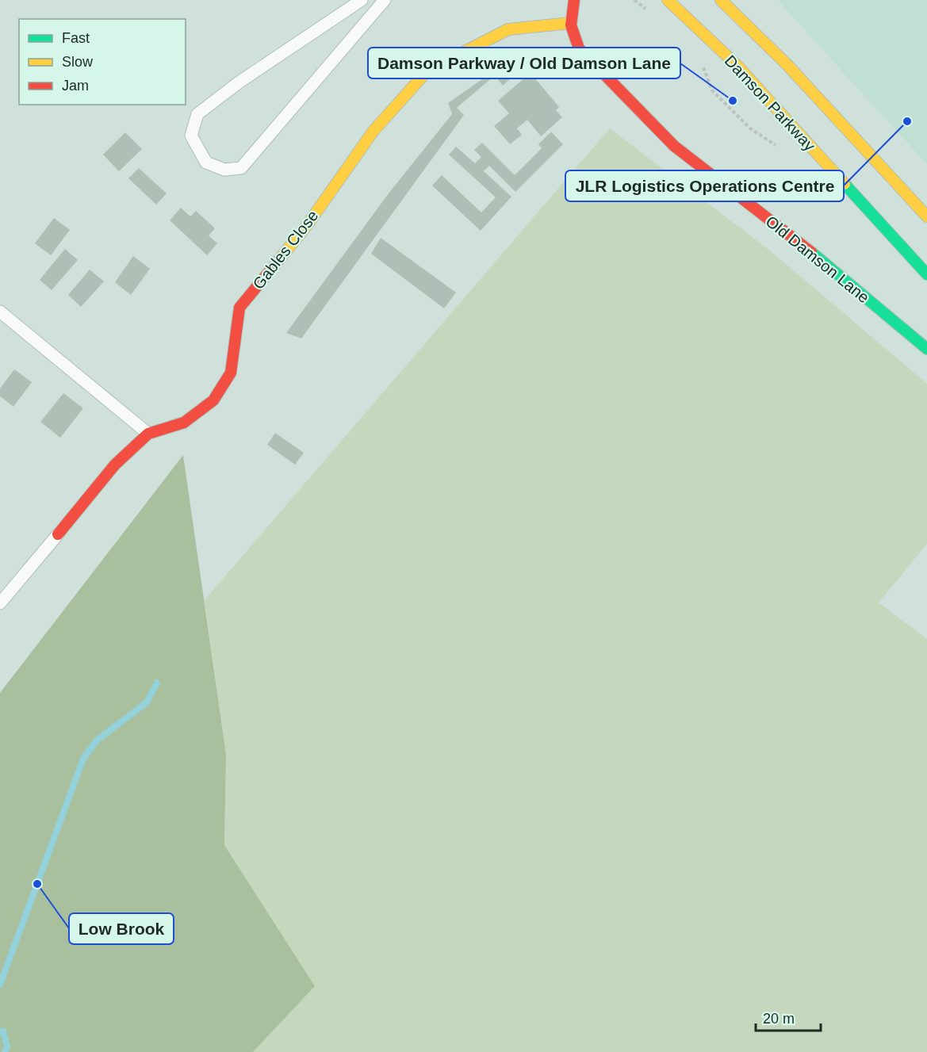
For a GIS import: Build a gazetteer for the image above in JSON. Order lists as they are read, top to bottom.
{
  "streets": {
    "street": ["Damson Parkway", "Gables Close", "Old Damson Lane"]
  },
  "crossings": [
    ["Gables Close", "Old Damson Lane"]
  ],
  "places": ["Damson Parkway / Old Damson Lane", "JLR Logistics Operations Centre", "Low Brook"],
  "legend": ["Fast", "Slow", "Jam"],
  "scale_bar": "20 m"
}
